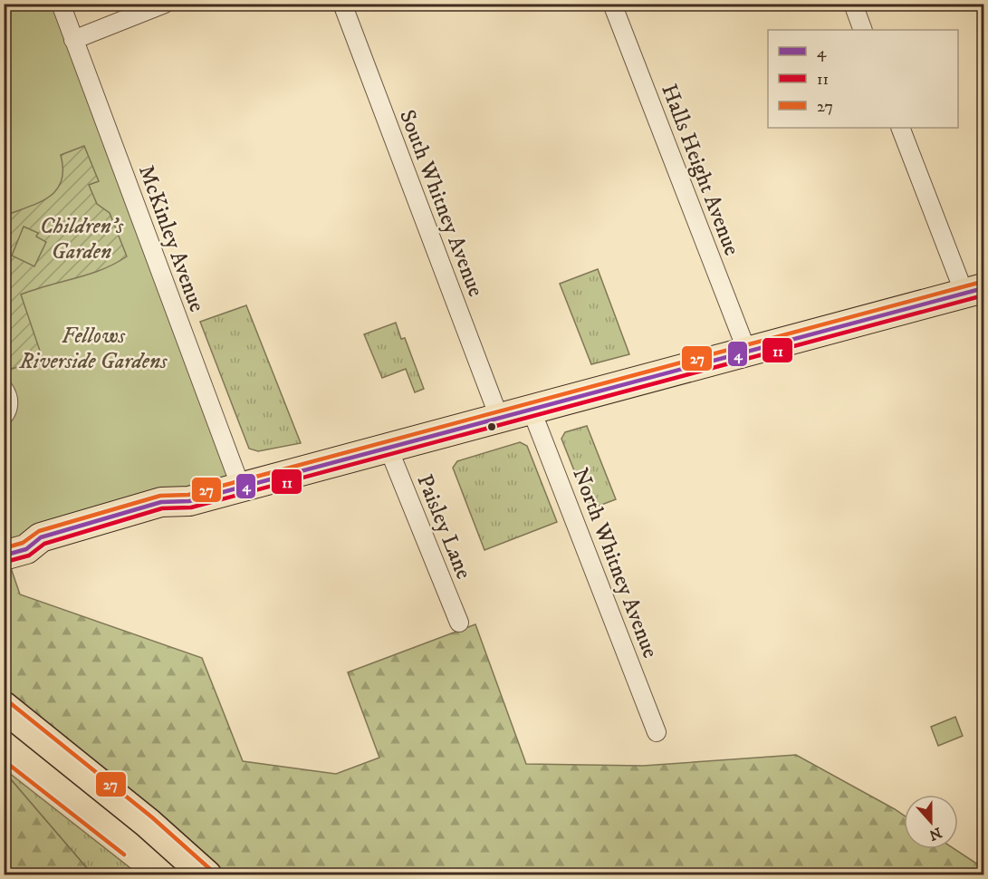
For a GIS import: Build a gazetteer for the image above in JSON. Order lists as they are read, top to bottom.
{
  "streets": {
    "street": [
      "Halls Height Avenue",
      "South Whitney Avenue",
      "McKinley Avenue",
      "Paisley Lane",
      "North Whitney Avenue"
    ]
  },
  "parks": ["Children's Garden", "Fellows Riverside Gardens"],
  "lines": ["transit line 27", "transit line 4", "transit line 11"],
  "legend": ["4", "11", "27"],
  "north": "bottom"
}
